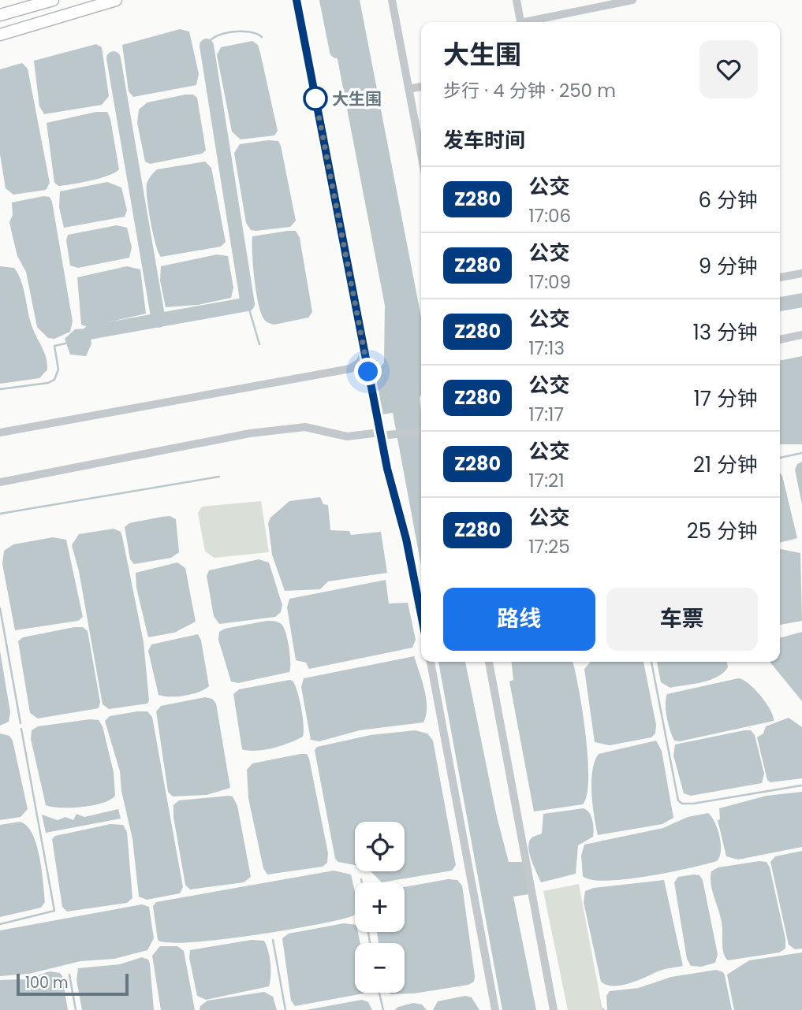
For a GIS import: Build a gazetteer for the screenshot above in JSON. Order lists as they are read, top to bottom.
{
  "places": ["大生围"],
  "lines": ["bus line Z280"],
  "scale_bar": "100 m",
  "page": {
    "heading": [
      ["大生围", "步行 · 4 分钟 · 250 m"],
      "发车时间"
    ],
    "list": [
      {
        "mark": "Z280",
        "name": "公交",
        "note": "17:06",
        "value": "6 分钟"
      },
      {
        "mark": "Z280",
        "name": "公交",
        "note": "17:09",
        "value": "9 分钟"
      },
      {
        "mark": "Z280",
        "name": "公交",
        "note": "17:13",
        "value": "13 分钟"
      },
      {
        "mark": "Z280",
        "name": "公交",
        "note": "17:17",
        "value": "17 分钟"
      },
      {
        "mark": "Z280",
        "name": "公交",
        "note": "17:21",
        "value": "21 分钟"
      },
      {
        "mark": "Z280",
        "name": "公交",
        "note": "17:25",
        "value": "25 分钟"
      }
    ],
    "buttons": ["路线", "车票"],
    "map_buttons": ["+", "−"],
    "scale": "100 m"
  }
}
